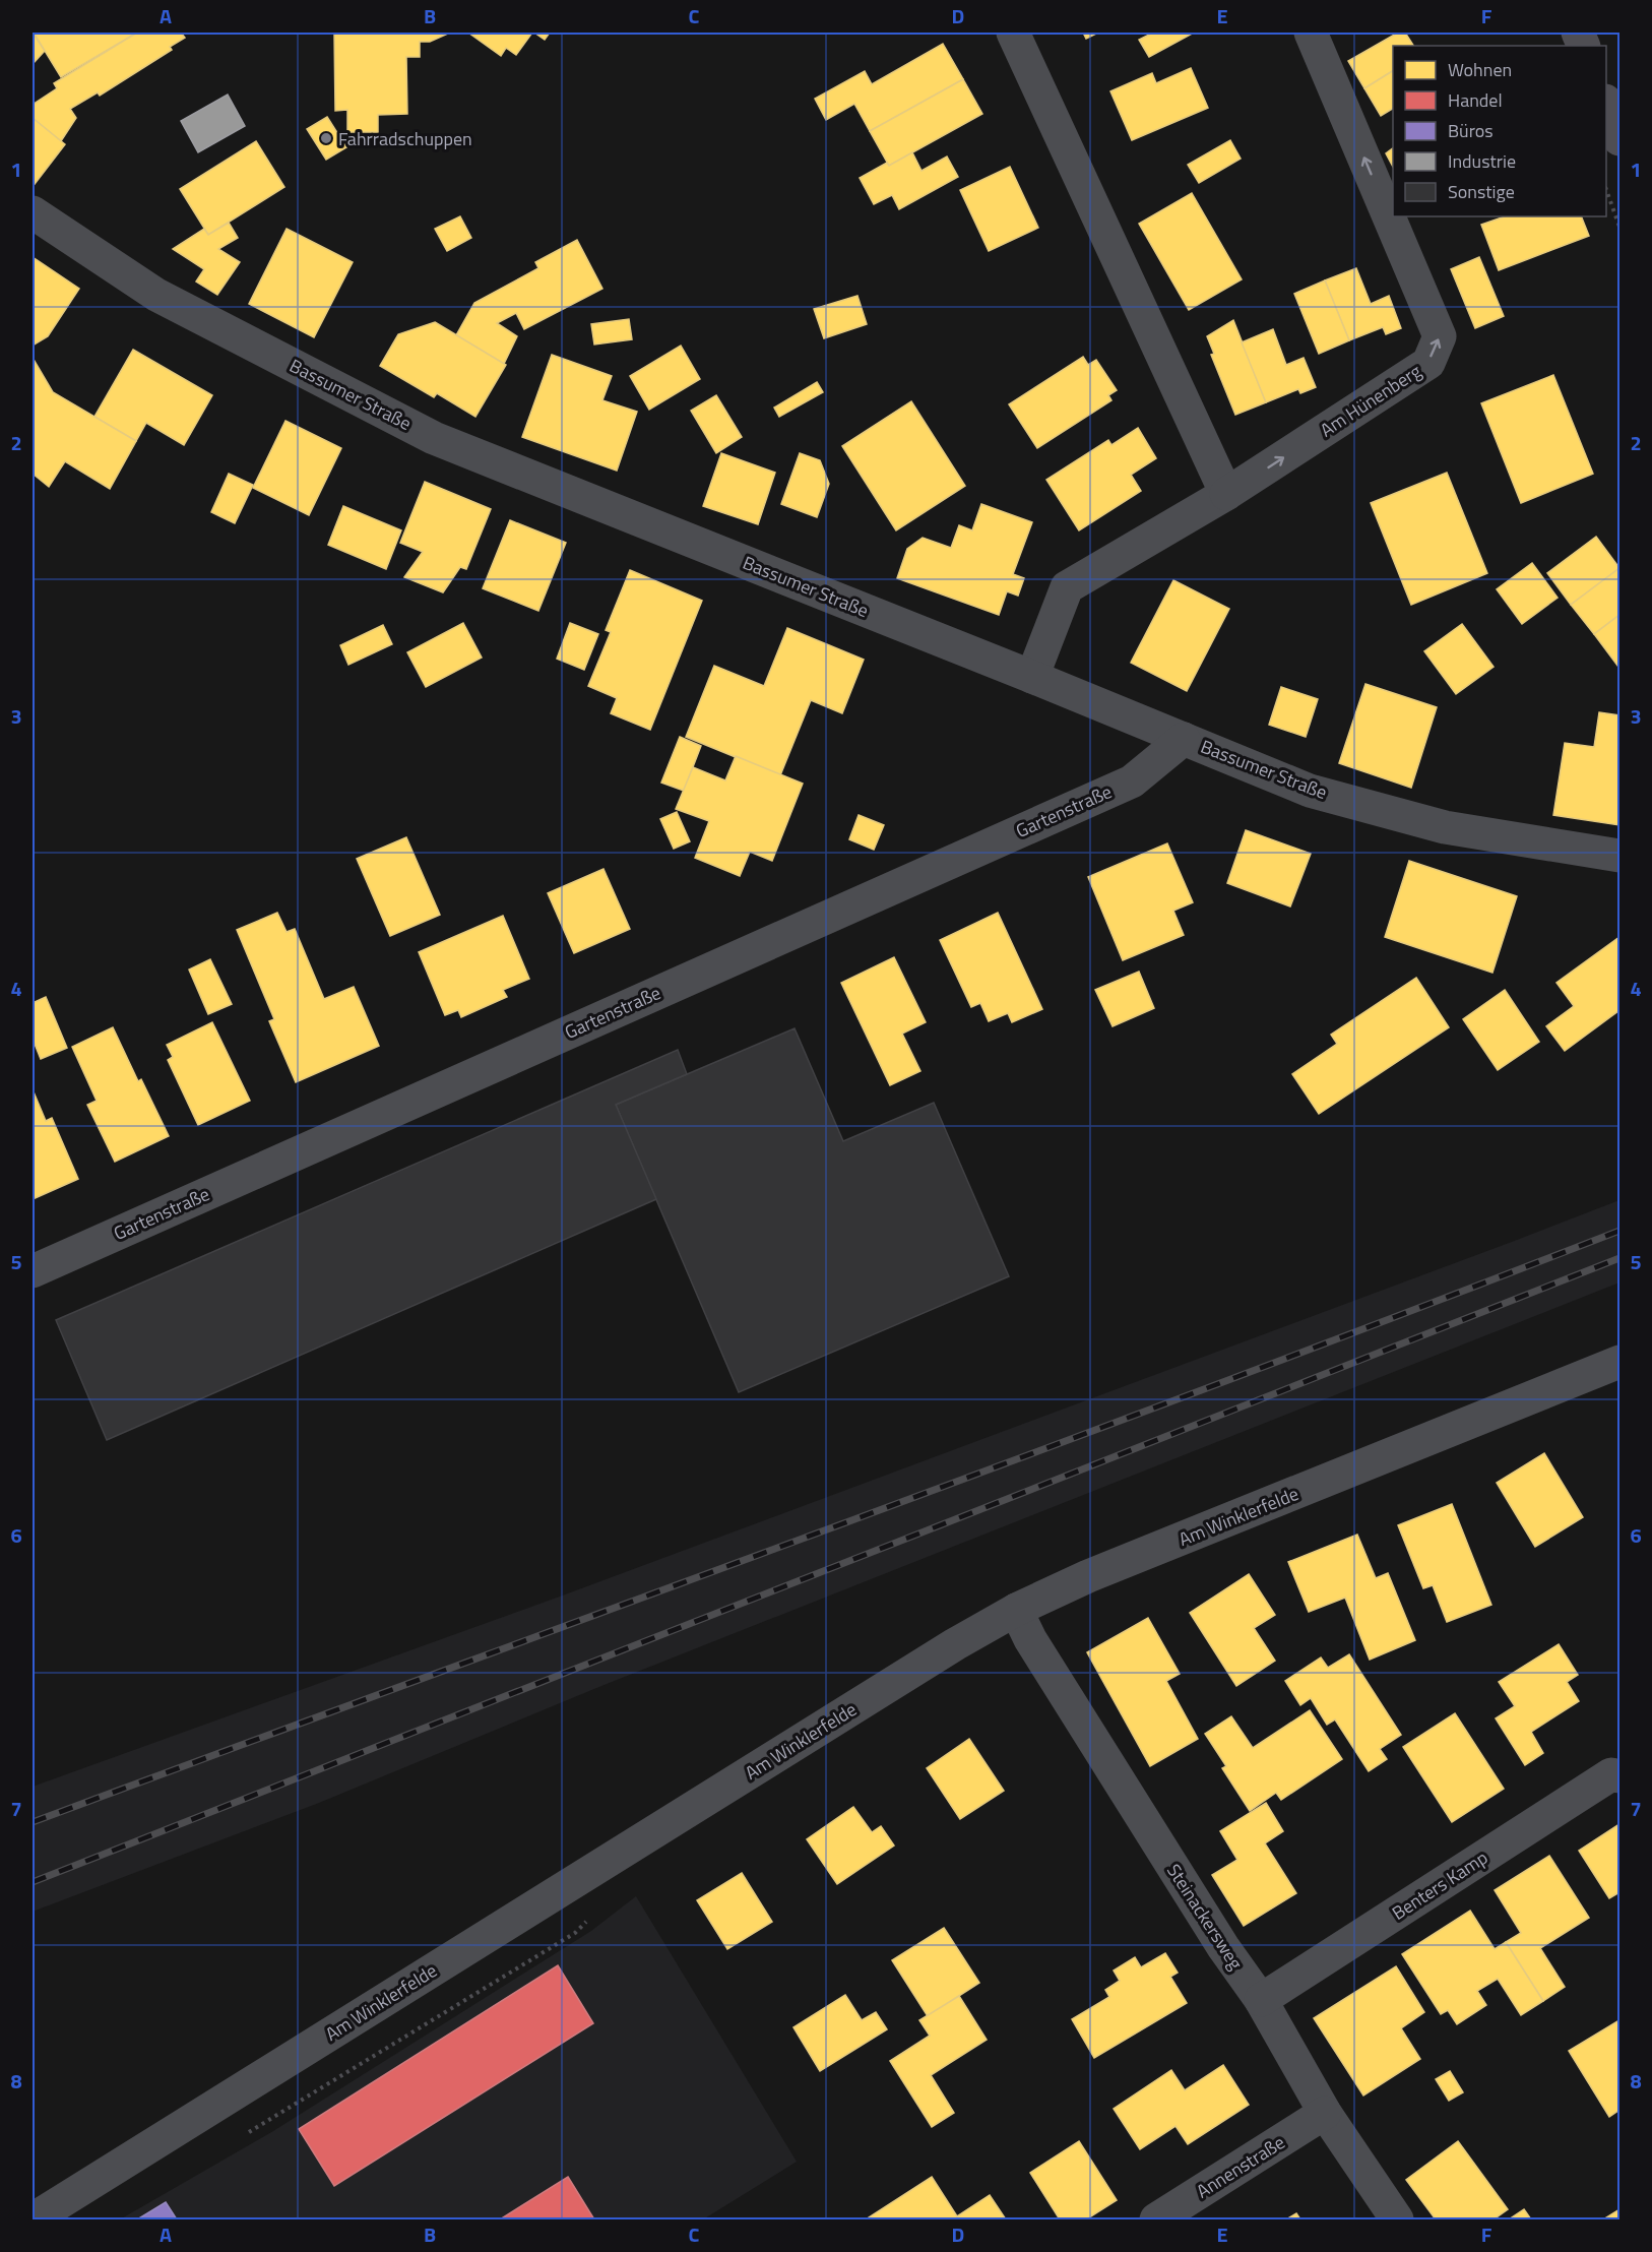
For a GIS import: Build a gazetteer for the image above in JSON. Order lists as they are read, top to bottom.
{
  "streets": {
    "street": [
      "Bassumer Straße",
      "Am Hünenberg",
      "Gartenstraße",
      "Am Winklerfelde",
      "Benters Kamp",
      "Steinackersweg",
      "Annenstraße"
    ]
  },
  "crossings": [
    ["Bassumer Straße", "Am Hünenberg"],
    ["Bassumer Straße", "Gartenstraße"],
    ["Am Winklerfelde", "Steinackersweg"],
    ["Benters Kamp", "Steinackersweg"],
    ["Steinackersweg", "Annenstraße"]
  ],
  "places": ["Fahrradschuppen"],
  "legend": [
    "Wohnen",
    "Handel",
    "Büros",
    "Industrie",
    "Sonstige"
  ],
  "grid": {
    "columns": [
      "A",
      "B",
      "C",
      "D",
      "E",
      "F"
    ],
    "rows": [
      "1",
      "2",
      "3",
      "4",
      "5",
      "6",
      "7",
      "8"
    ]
  }
}
